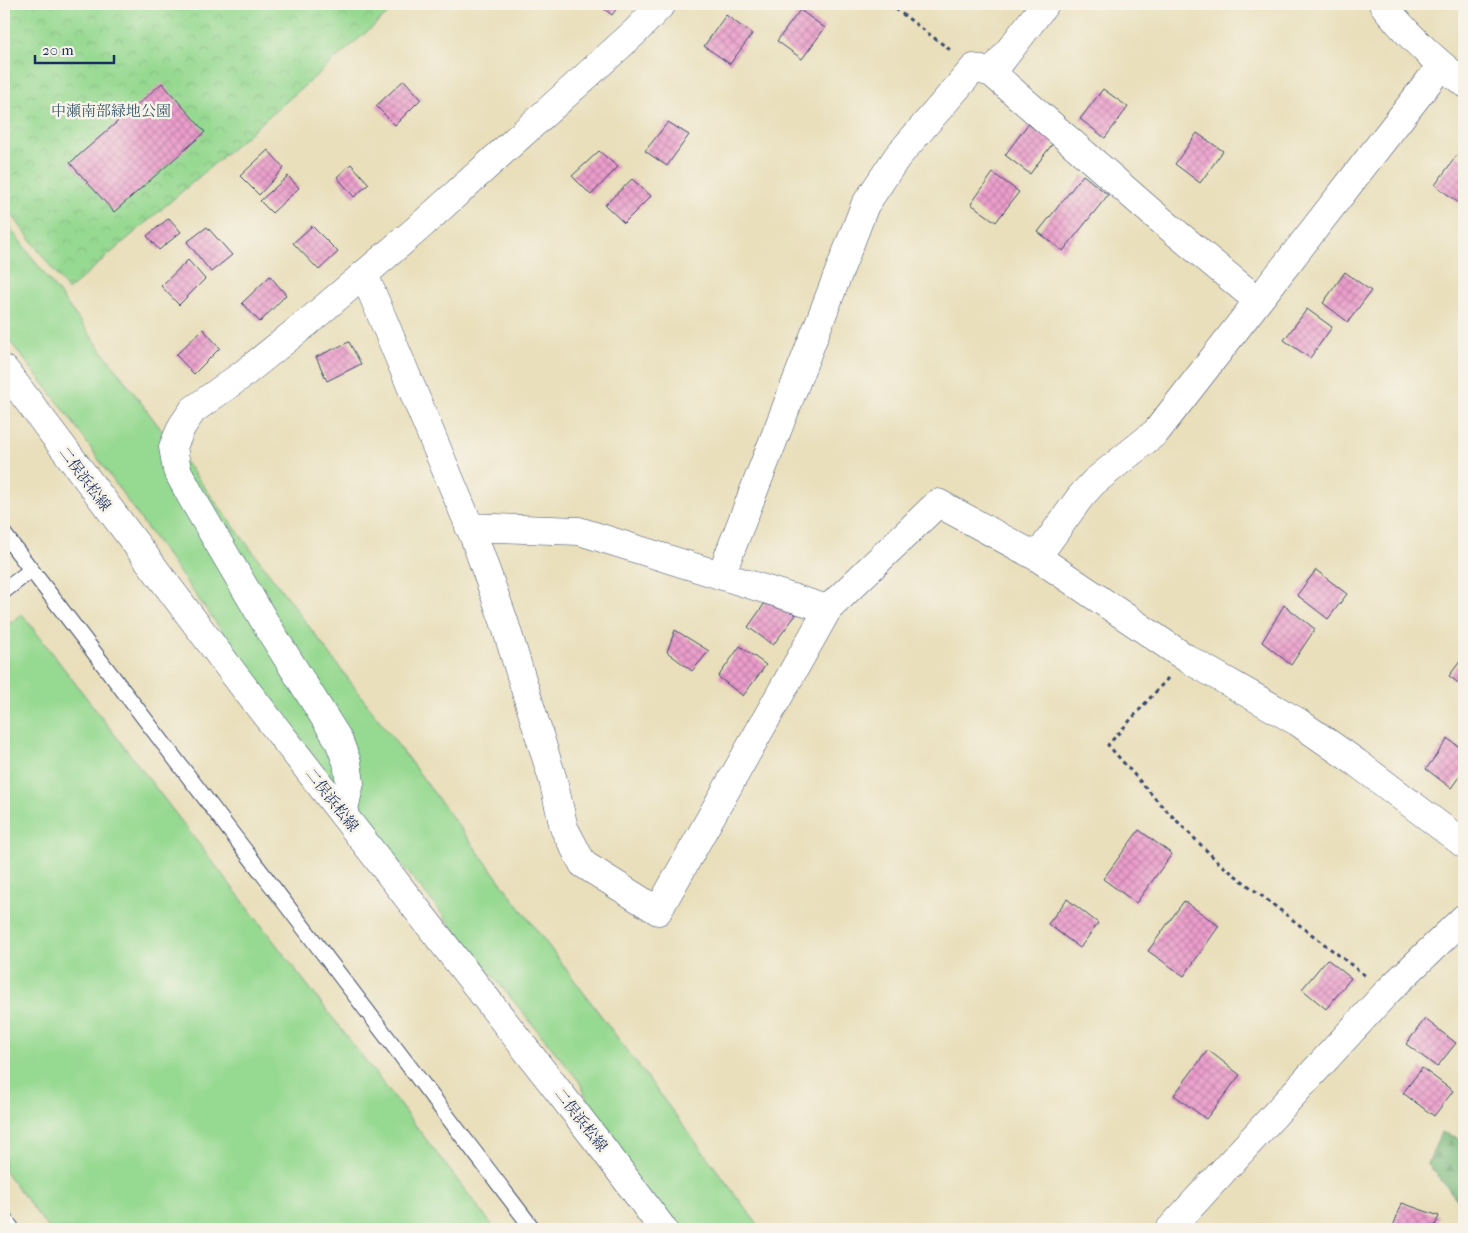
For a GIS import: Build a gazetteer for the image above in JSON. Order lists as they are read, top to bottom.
{
  "streets": {
    "street": ["二俣浜松線"]
  },
  "parks": ["中瀬南部緑地公園"],
  "scale_bar": "20 m"
}
